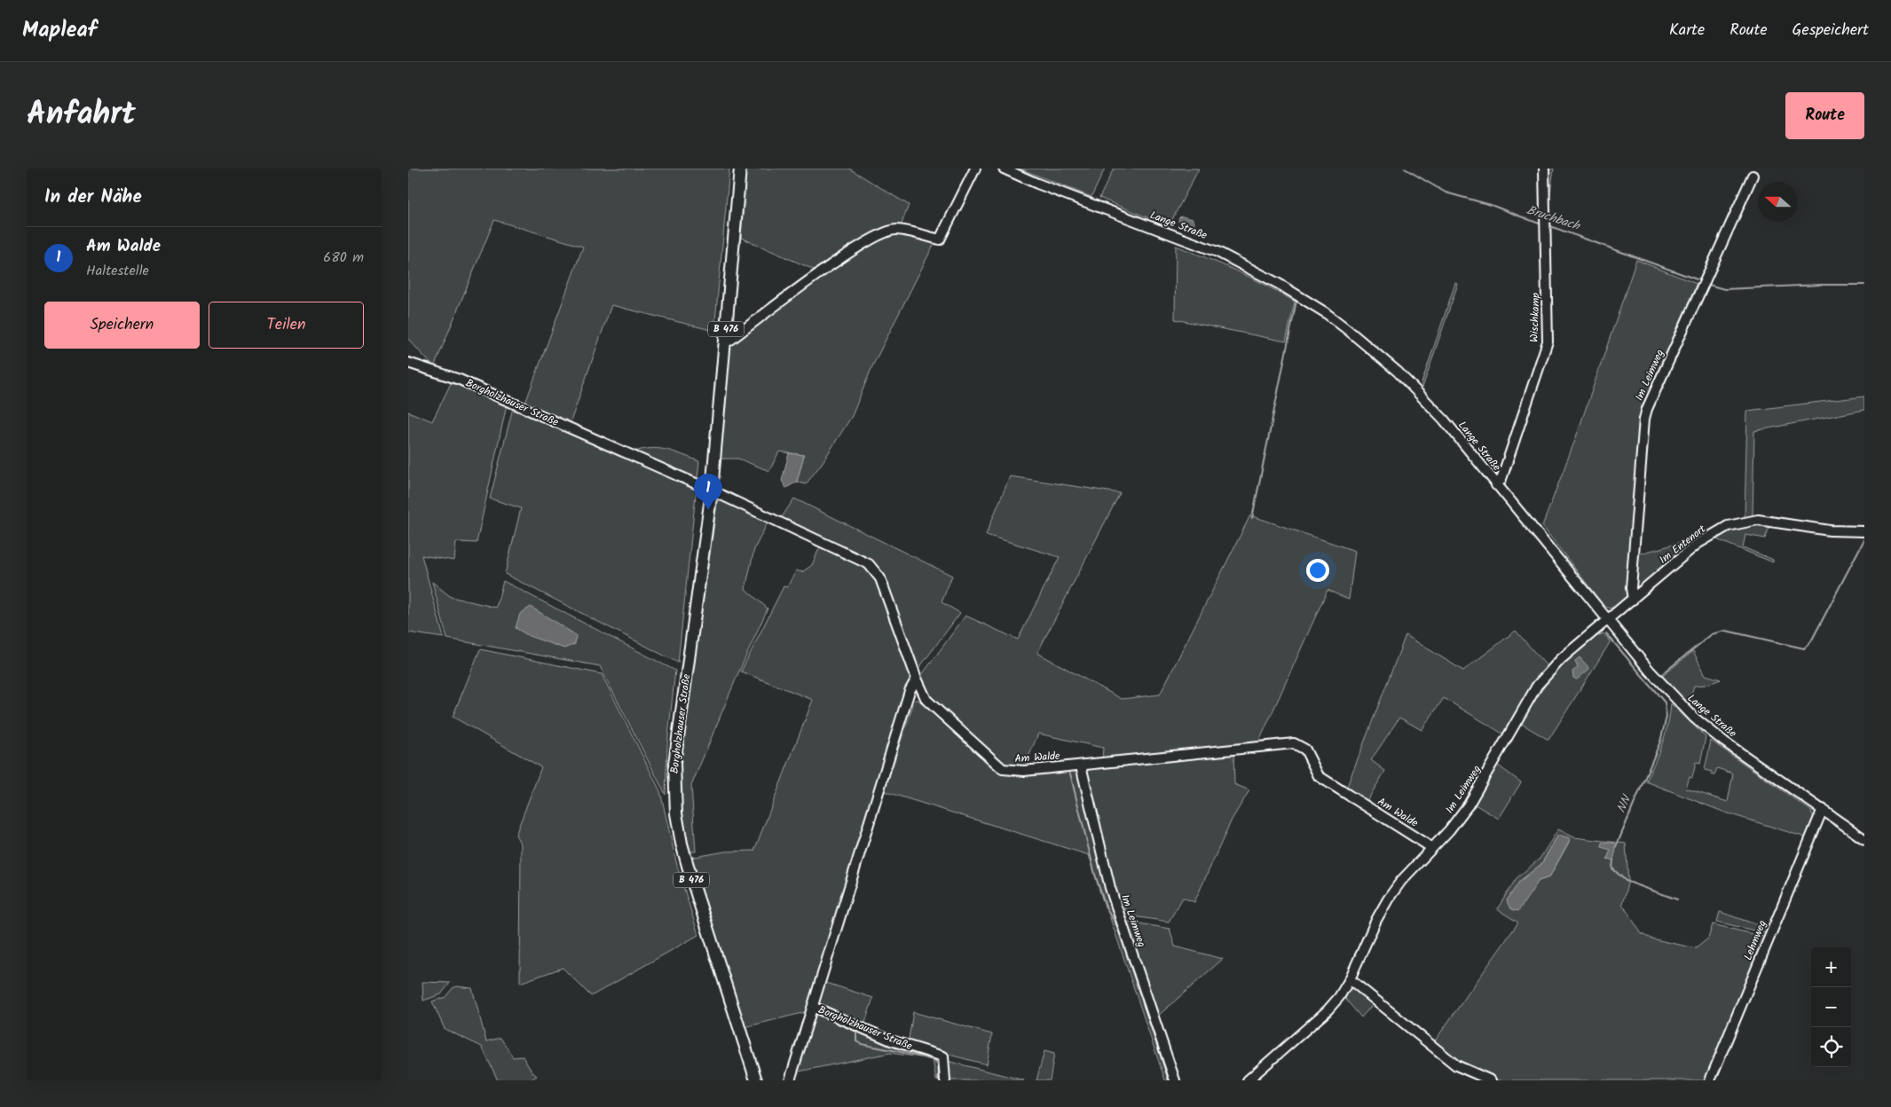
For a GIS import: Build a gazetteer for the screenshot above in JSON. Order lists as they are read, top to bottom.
{
  "streets": {
    "main road": ["B 476", "Borgholzhauser Straße"],
    "street": [
      "Lange Straße",
      "Wischkamp",
      "Im Leimweg",
      "Im Entenort",
      "Am Walde",
      "Lehmweg"
    ]
  },
  "crossings": [
    ["Lange Straße", "Wischkamp"],
    ["Lange Straße", "Im Leimweg"],
    ["Lange Straße", "Im Entenort"],
    ["Lange Straße", "Lehmweg"],
    ["Im Leimweg", "Im Entenort"],
    ["Im Leimweg", "Am Walde"],
    ["Borgholzhauser Straße", "Am Walde"]
  ],
  "water": ["Bruchbach", "NN"],
  "north": "left",
  "page": {
    "header": "Mapleaf",
    "nav": ["Karte", "Route", "Gespeichert"],
    "title": "Anfahrt",
    "buttons": [
      "Route",
      ["Speichern", "Teilen"]
    ],
    "heading": "In der Nähe",
    "list": [
      {
        "mark": "1",
        "name": "Am Walde",
        "note": "Haltestelle",
        "value": "680 m"
      }
    ],
    "pins": "1",
    "map_buttons": ["+", "−"]
  }
}
